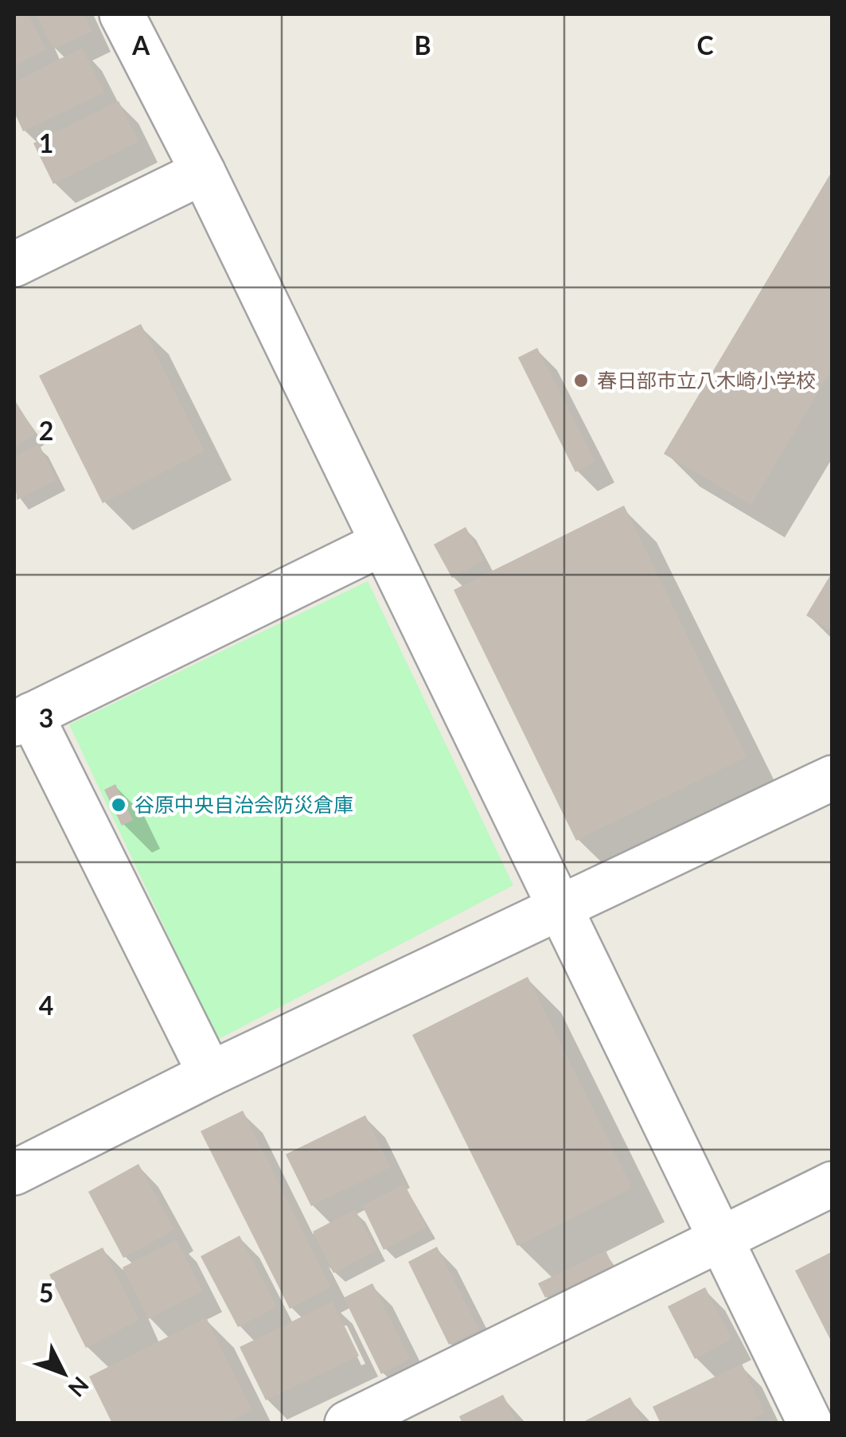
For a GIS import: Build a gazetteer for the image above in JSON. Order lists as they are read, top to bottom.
{
  "places": ["春日部市立八木崎小学校", "谷原中央自治会防災倉庫"],
  "north": "bottom right",
  "grid": {
    "columns": ["A", "B", "C"],
    "rows": [
      "1",
      "2",
      "3",
      "4",
      "5"
    ]
  }
}
